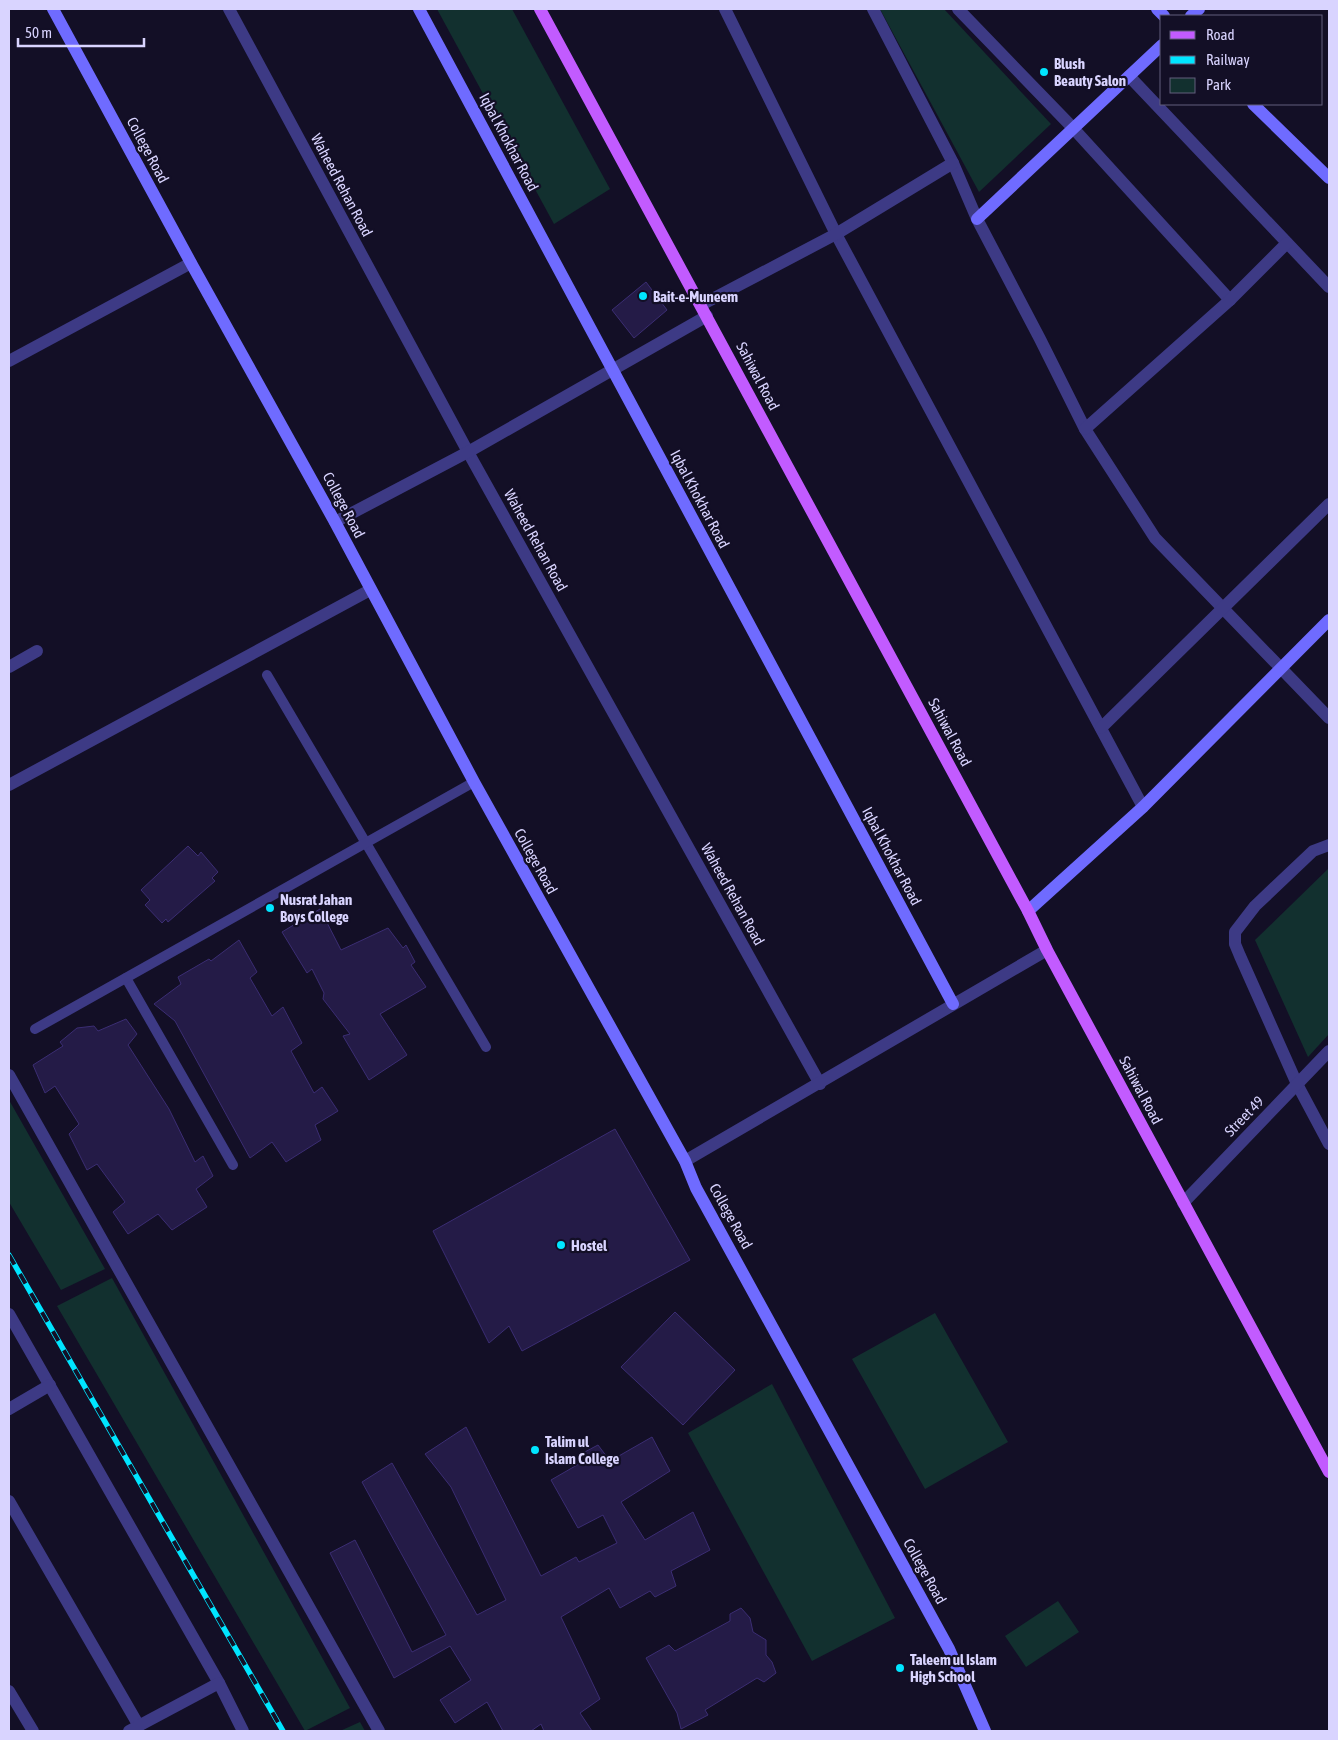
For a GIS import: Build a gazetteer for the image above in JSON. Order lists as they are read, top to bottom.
{
  "streets": {
    "main road": ["Iqbal Khokhar Road", "College Road", "Sahiwal Road"],
    "street": ["Waheed Rehan Road", "Street 49"]
  },
  "crossings": [
    ["Sahiwal Road", "Street 49"]
  ],
  "places": [
    "Blush Beauty Salon",
    "Bait-e-Muneem",
    "Nusrat Jahan Boys College",
    "Hostel",
    "Talim ul Islam College",
    "Taleem ul Islam High School"
  ],
  "legend": ["Road", "Railway", "Park"],
  "scale_bar": "50 m"
}
